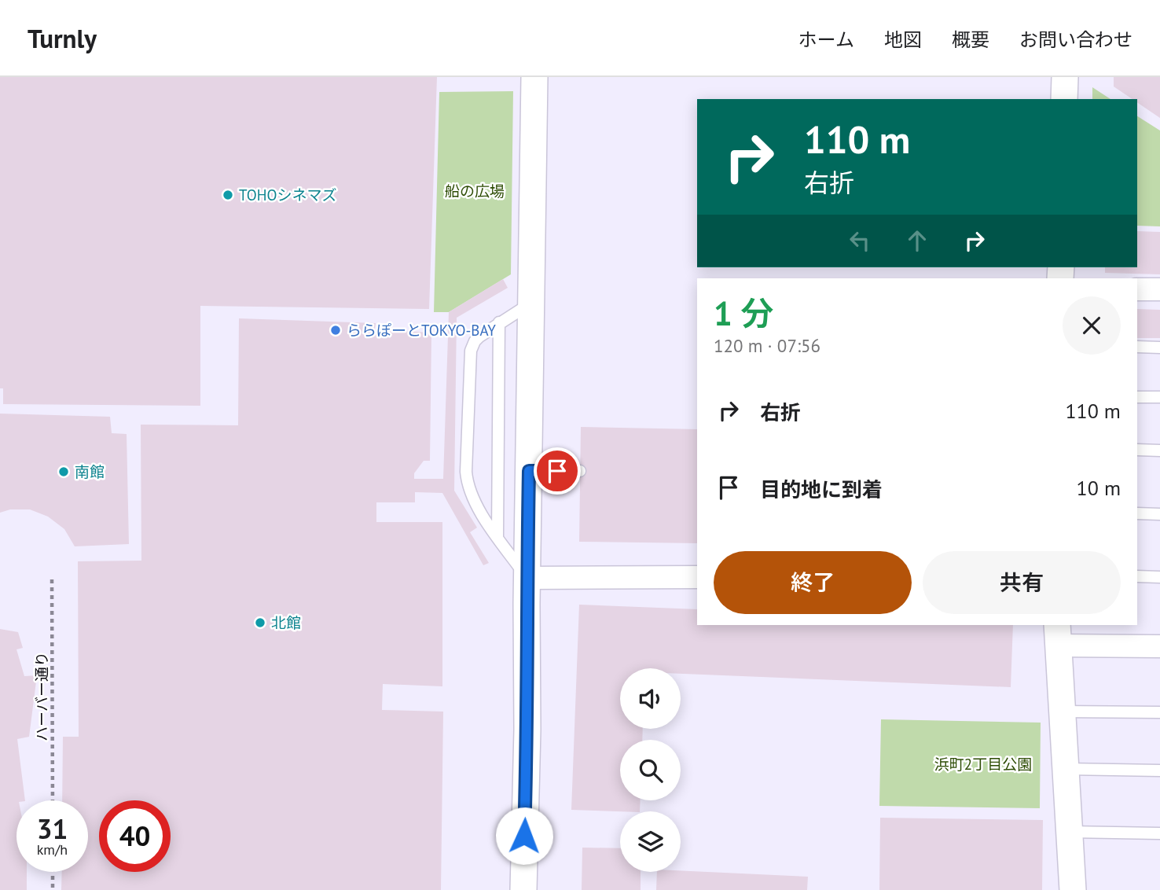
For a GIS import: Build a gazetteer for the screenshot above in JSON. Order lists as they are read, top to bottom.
{
  "streets": {
    "path": ["ハーバー通り"]
  },
  "parks": ["船の広場", "浜町2丁目公園"],
  "places": [
    "TOHOシネマズ",
    "ららぽーとTOKYO-BAY",
    "南館",
    "北館"
  ],
  "page": {
    "header": "Turnly",
    "nav": [
      "ホーム",
      "地図",
      "概要",
      "お問い合わせ"
    ],
    "turn": ["110 m", "右折"],
    "heading": ["1 分", "120 m · 07:56"],
    "list": [
      {
        "name": "右折",
        "value": "110 m"
      },
      {
        "name": "目的地に到着",
        "value": "10 m"
      }
    ],
    "buttons": ["終了", "共有"],
    "speed": "31 km/h",
    "limit": "40"
  }
}
